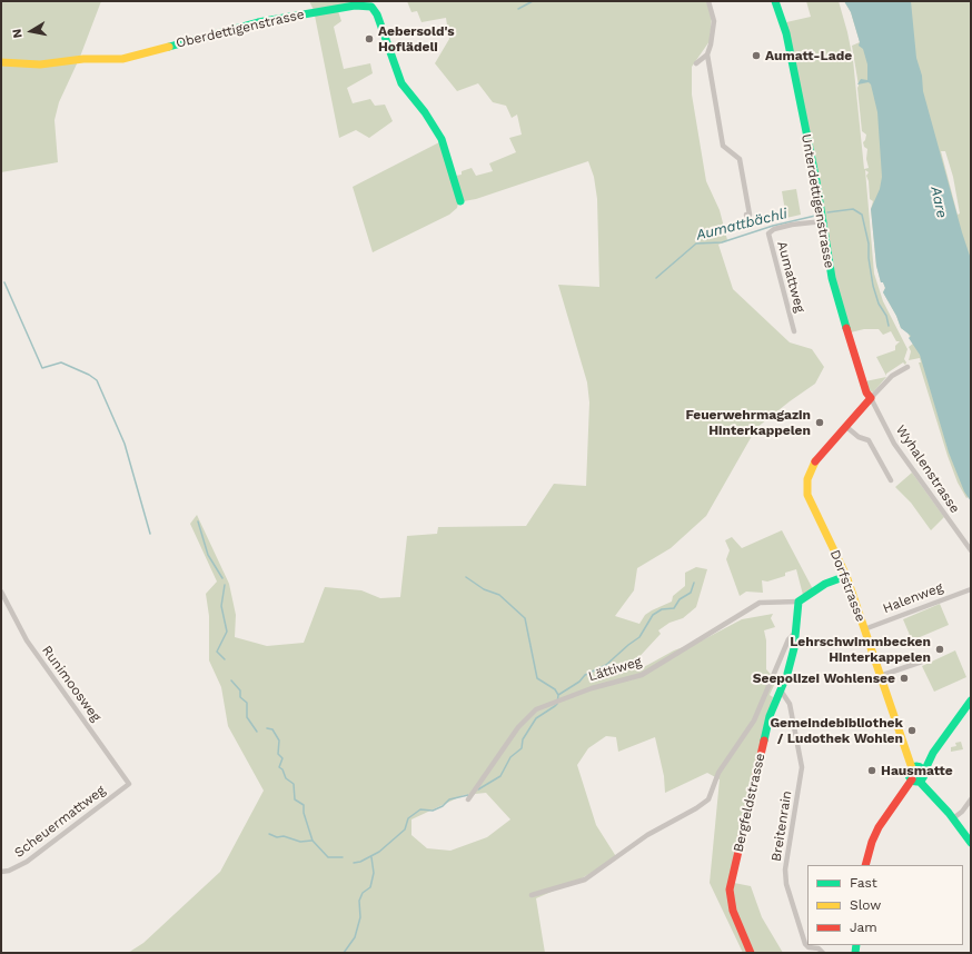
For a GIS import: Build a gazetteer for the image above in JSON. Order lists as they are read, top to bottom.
{
  "streets": {
    "street": [
      "Oberdettigenstrasse",
      "Unterdettigenstrasse",
      "Aumattweg",
      "Wyhalenstrasse",
      "Dorfstrasse",
      "Halenweg",
      "Lättiweg",
      "Runimoosweg",
      "Bergfeldstrasse",
      "Scheuermattweg",
      "Breitenrain"
    ]
  },
  "crossings": [
    ["Unterdettigenstrasse", "Aumattweg"],
    ["Unterdettigenstrasse", "Wyhalenstrasse"],
    ["Unterdettigenstrasse", "Dorfstrasse"],
    ["Wyhalenstrasse", "Dorfstrasse"],
    ["Dorfstrasse", "Halenweg"],
    ["Lättiweg", "Bergfeldstrasse"],
    ["Runimoosweg", "Scheuermattweg"],
    ["Bergfeldstrasse", "Breitenrain"]
  ],
  "water": ["Aare", "Aumattbächli"],
  "places": [
    "Aebersold's Hoflädeli",
    "Aumatt-Lade",
    "Feuerwehrmagazin Hinterkappelen",
    "Lehrschwimmbecken Hinterkappelen",
    "Seepolizei Wohlensee",
    "Gemeindebibliothek / Ludothek Wohlen",
    "Hausmatte"
  ],
  "legend": ["Fast", "Slow", "Jam"],
  "north": "left"
}
